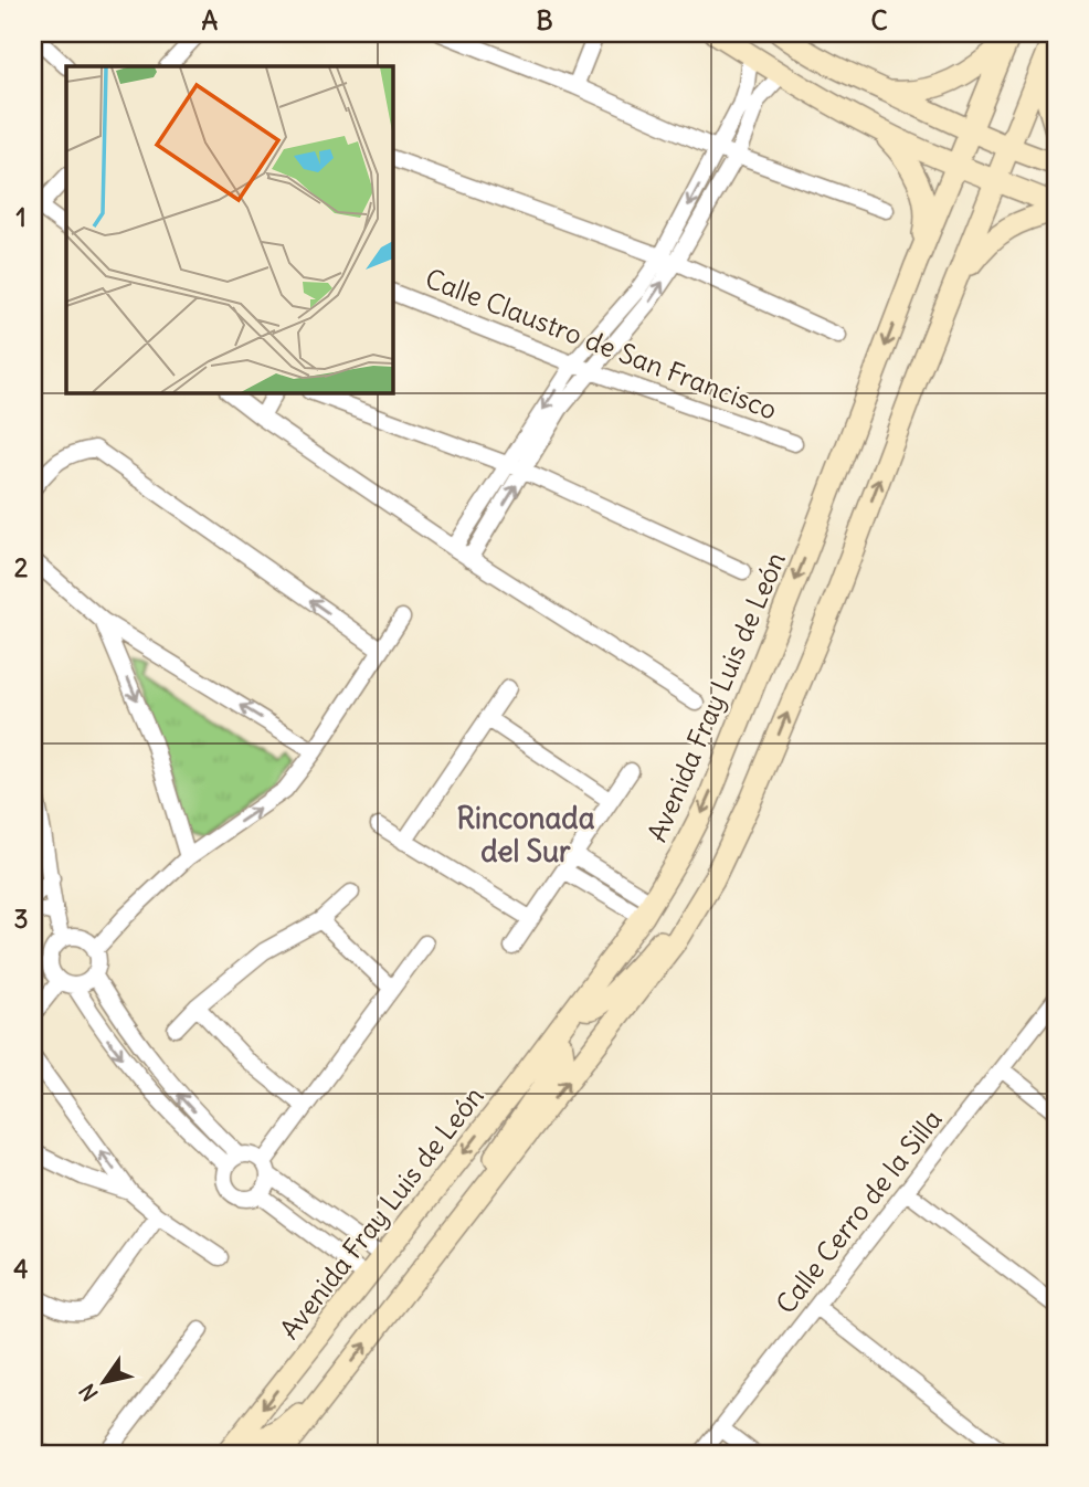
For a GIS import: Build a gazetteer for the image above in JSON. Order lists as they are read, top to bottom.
{
  "streets": {
    "main road": ["Avenida Fray Luis de León"],
    "street": ["Calle Claustro de San Francisco", "Calle Cerro de la Silla"]
  },
  "districts": ["Rinconada del Sur"],
  "north": "bottom left",
  "grid": {
    "columns": ["A", "B", "C"],
    "rows": [
      "1",
      "2",
      "3",
      "4"
    ]
  }
}
